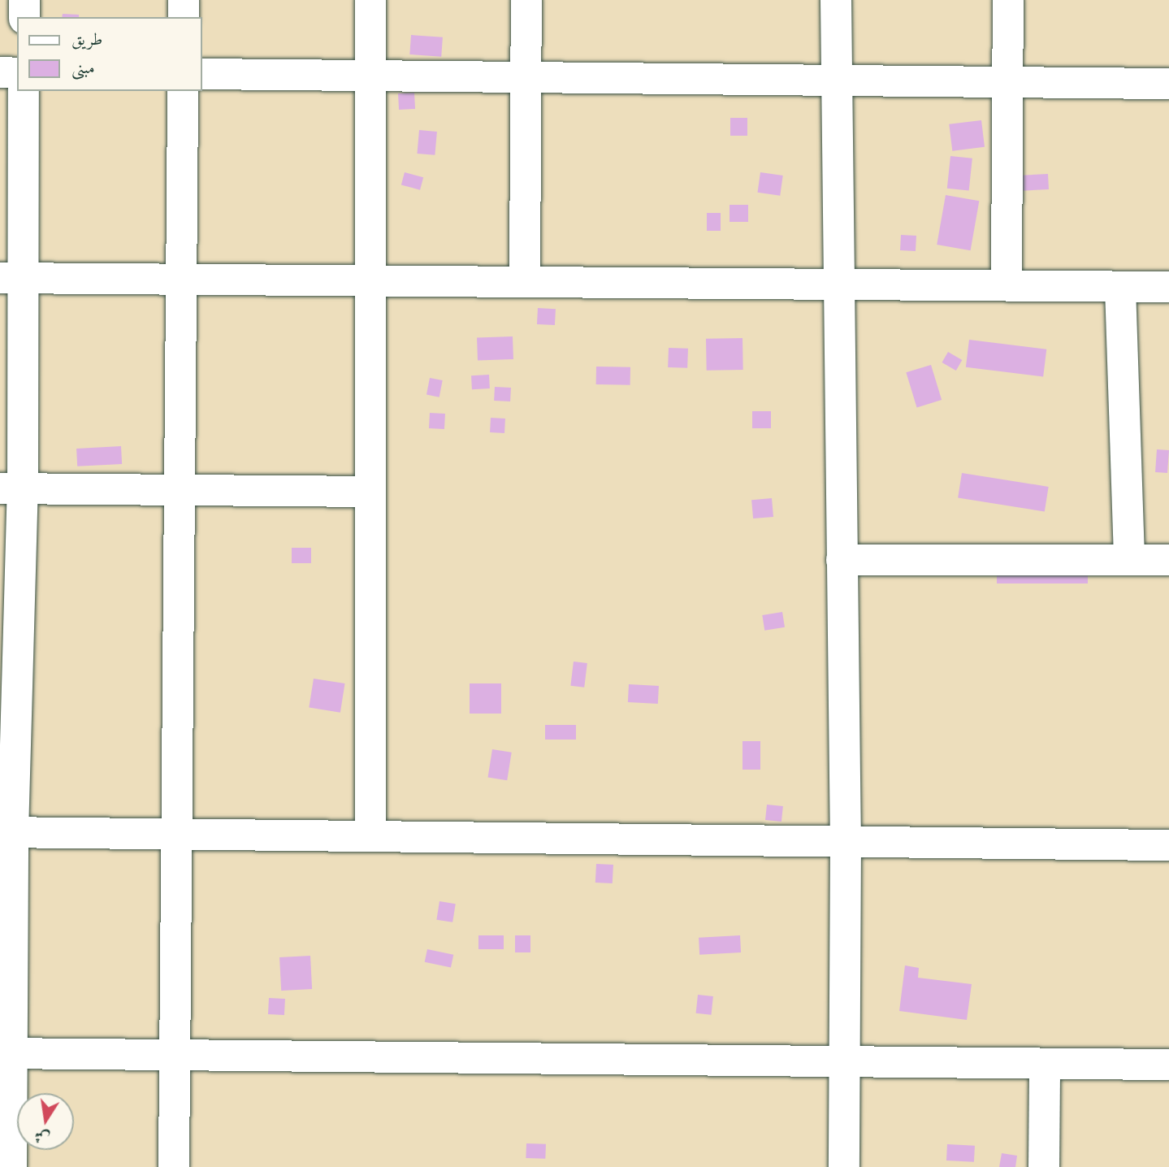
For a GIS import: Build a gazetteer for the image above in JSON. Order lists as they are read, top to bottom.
{
  "legend": ["طريق", "مبنى"],
  "north": "bottom"
}
